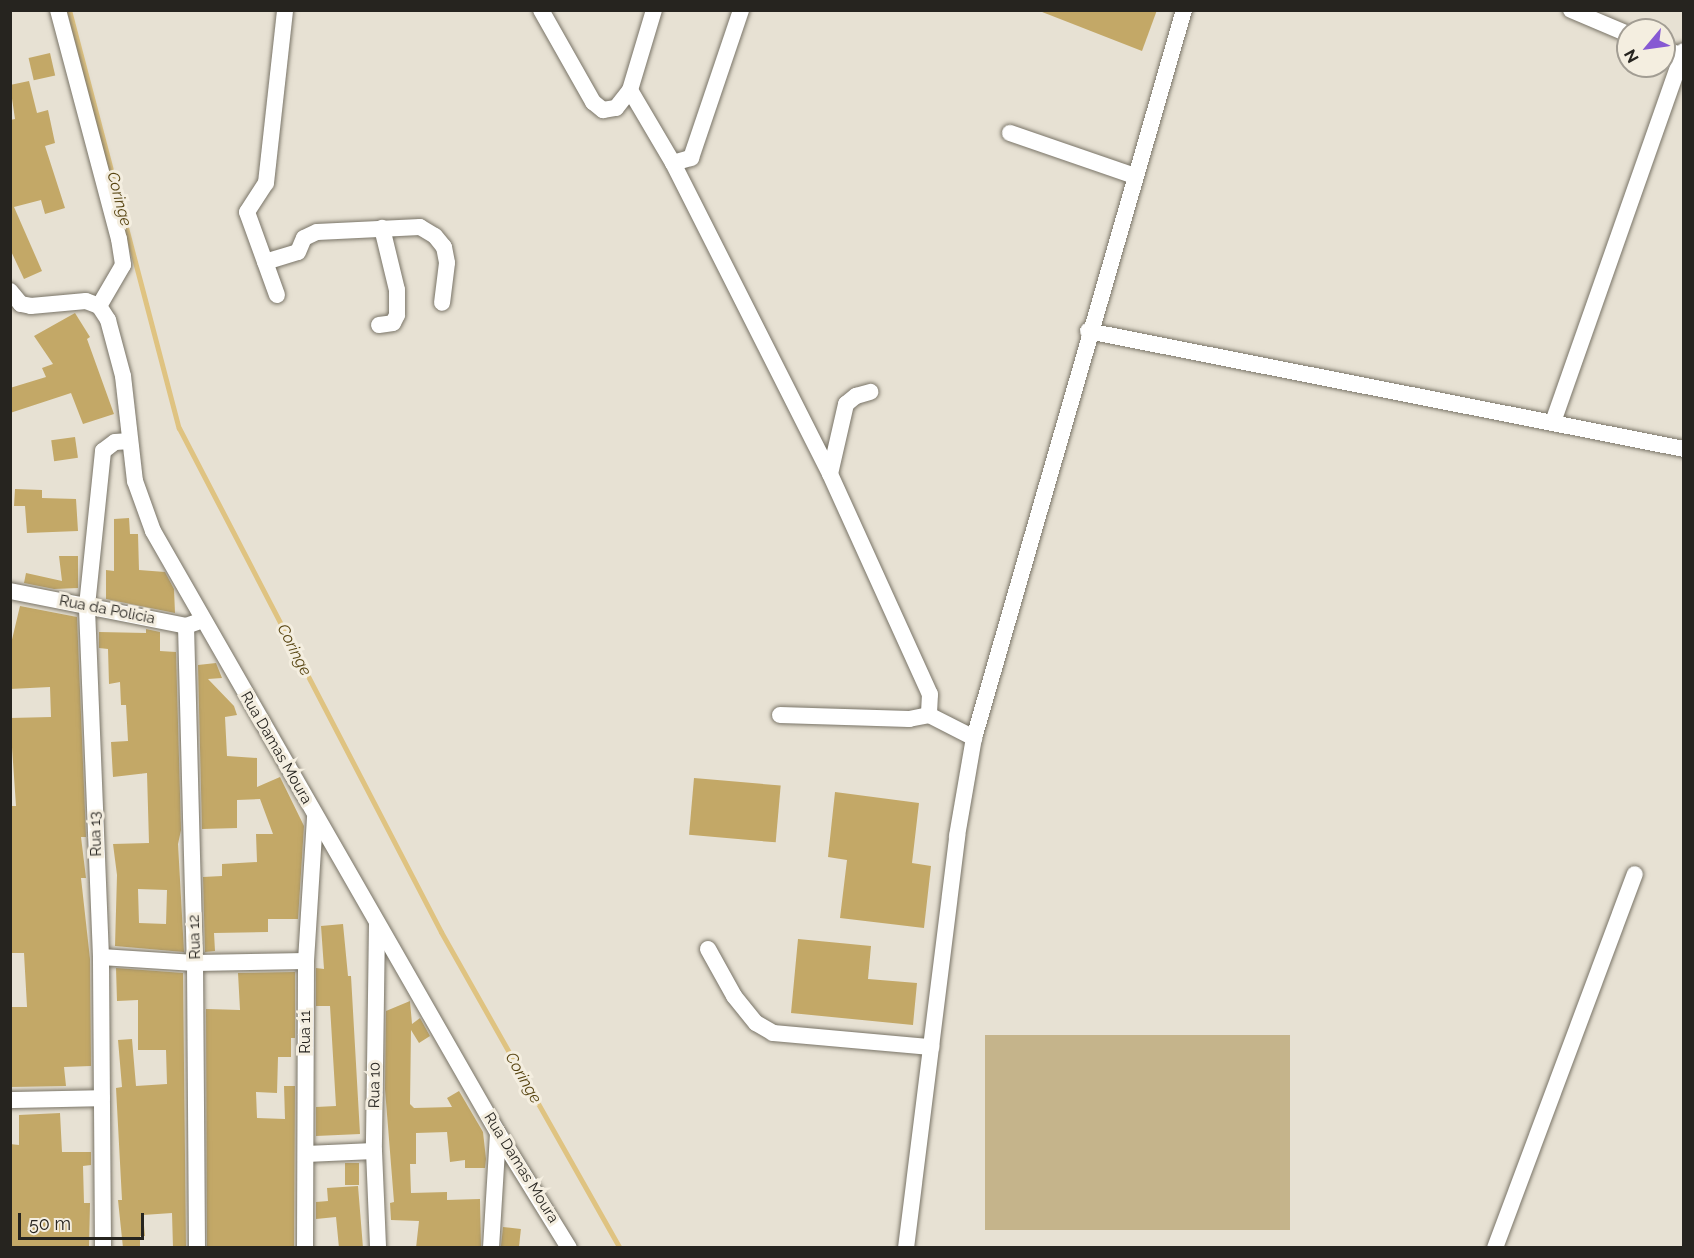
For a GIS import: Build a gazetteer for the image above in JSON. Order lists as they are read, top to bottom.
{
  "streets": {
    "street": [
      "Rua da Policia",
      "Rua Damas Moura",
      "Rua 13",
      "Rua 12",
      "Rua 11",
      "Rua 10"
    ]
  },
  "crossings": [
    ["Rua da Policia", "Rua 13"],
    ["Rua da Policia", "Rua 12"],
    ["Rua Damas Moura", "Rua 13"],
    ["Rua Damas Moura", "Rua 11"],
    ["Rua Damas Moura", "Rua 10"]
  ],
  "water": ["Coringe"],
  "scale_bar": "50 m",
  "north": "bottom left"
}
